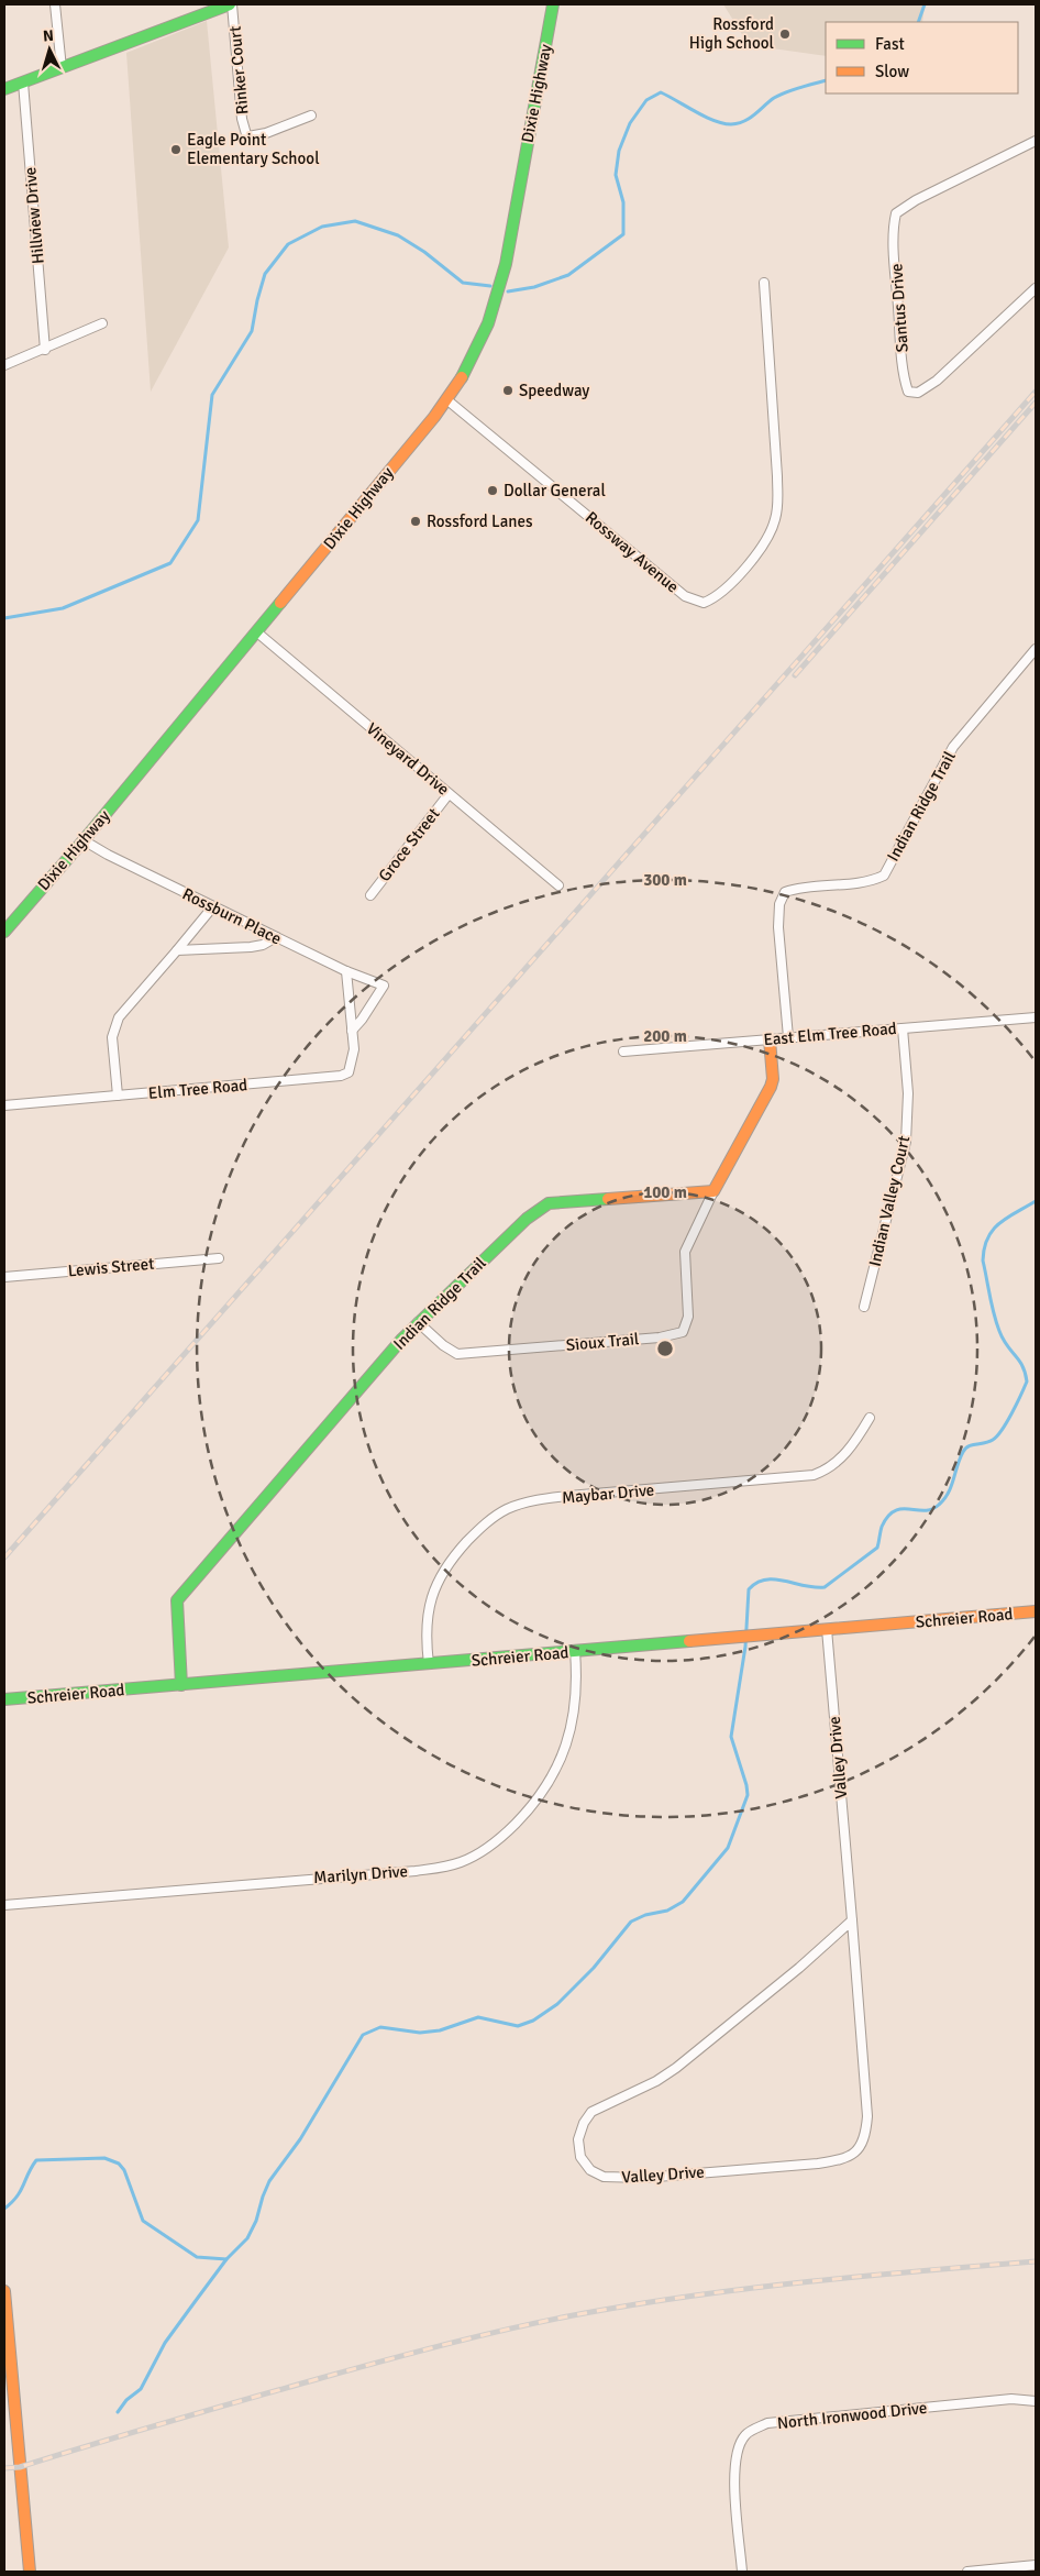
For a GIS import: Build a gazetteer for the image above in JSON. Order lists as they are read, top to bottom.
{
  "streets": {
    "street": [
      "Rinker Court",
      "Dixie Highway",
      "Hillview Drive",
      "Santus Drive",
      "Rossway Avenue",
      "Vineyard Drive",
      "Indian Ridge Trail",
      "Groce Street",
      "Rossburn Place",
      "East Elm Tree Road",
      "Elm Tree Road",
      "Indian Valley Court",
      "Lewis Street",
      "Sioux Trail",
      "Maybar Drive",
      "Schreier Road",
      "Valley Drive",
      "Marilyn Drive",
      "North Ironwood Drive"
    ]
  },
  "crossings": [
    ["Dixie Highway", "Rossway Avenue"],
    ["Dixie Highway", "Vineyard Drive"],
    ["Dixie Highway", "Rossburn Place"],
    ["Vineyard Drive", "Groce Street"],
    ["Indian Ridge Trail", "East Elm Tree Road"],
    ["Indian Ridge Trail", "Sioux Trail"],
    ["Indian Ridge Trail", "Schreier Road"],
    ["Rossburn Place", "Elm Tree Road"],
    ["East Elm Tree Road", "Indian Valley Court"],
    ["Maybar Drive", "Schreier Road"],
    ["Schreier Road", "Valley Drive"],
    ["Schreier Road", "Marilyn Drive"]
  ],
  "places": [
    "Rossford High School",
    "Eagle Point Elementary School",
    "Speedway",
    "Dollar General",
    "Rossford Lanes"
  ],
  "legend": ["Fast", "Slow"],
  "north": "top",
  "rings": ["300 m", "200 m", "100 m"]
}
